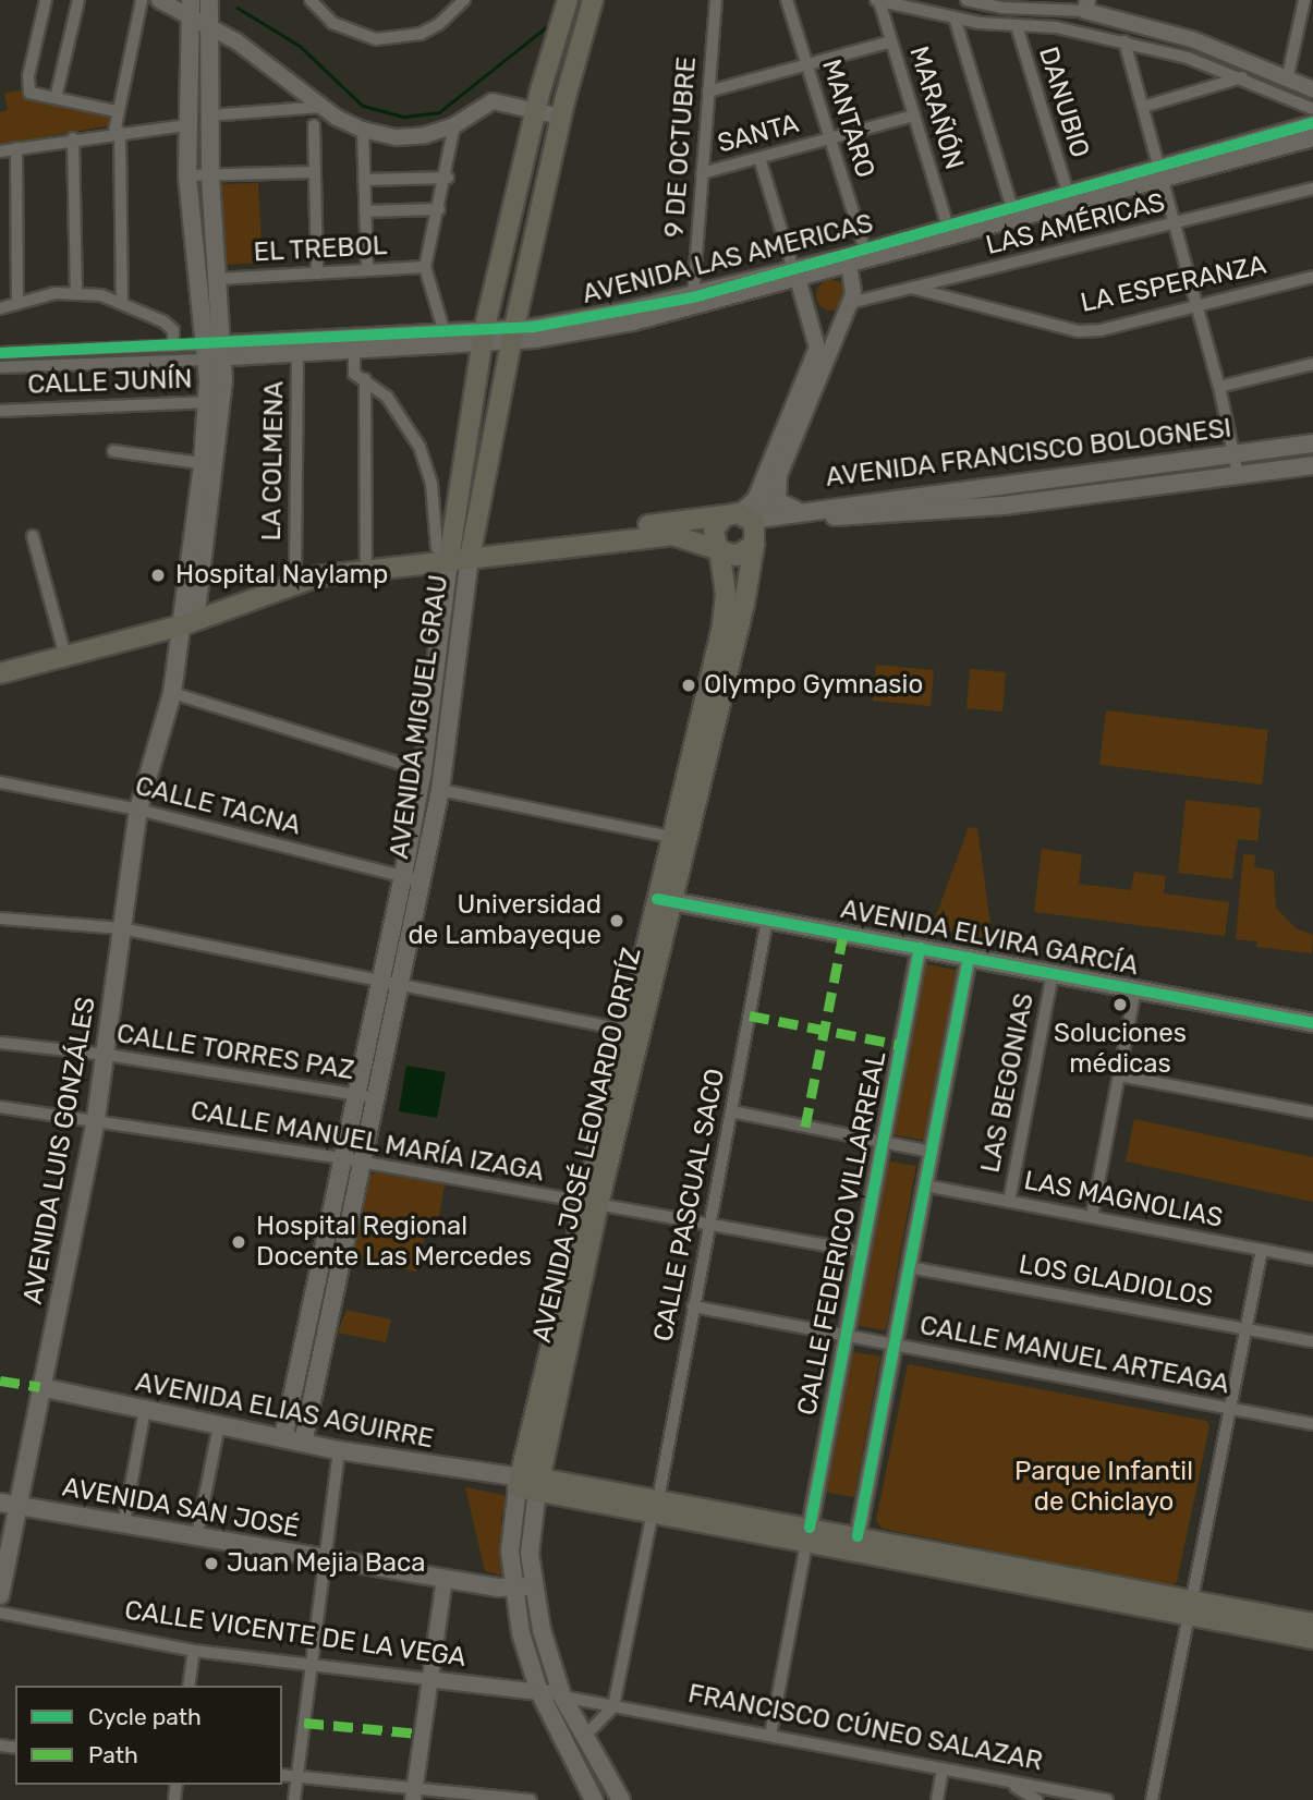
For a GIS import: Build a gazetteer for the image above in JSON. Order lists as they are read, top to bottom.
{
  "streets": {
    "main road": [
      "AVENIDA FRANCISCO BOLOGNESI",
      "AVENIDA MIGUEL GRAU",
      "AVENIDA ELVIRA GARCÍA",
      "AVENIDA JOSÉ LEONARDO ORTÍZ",
      "AVENIDA LUIS GONZÁLES",
      "AVENIDA ELIAS AGUIRRE",
      "AVENIDA SAN JOSÉ"
    ],
    "street": [
      "DANUBIO",
      "MARAÑÓN",
      "MANTARO",
      "SANTA",
      "9 DE OCTUBRE",
      "LAS AMÉRICAS",
      "EL TREBOL",
      "AVENIDA LAS AMERICAS",
      "LA ESPERANZA",
      "CALLE JUNÍN",
      "LA COLMENA",
      "CALLE TACNA",
      "CALLE TORRES PAZ",
      "LAS BEGONIAS",
      "CALLE MANUEL MARÍA IZAGA",
      "LAS MAGNOLIAS",
      "CALLE PASCUAL SACO",
      "CALLE FEDERICO VILLARREAL",
      "LOS GLADIOLOS",
      "CALLE MANUEL ARTEAGA",
      "CALLE VICENTE DE LA VEGA",
      "FRANCISCO CÚNEO SALAZAR"
    ]
  },
  "crossings": [
    ["DANUBIO", "AVENIDA LAS AMERICAS"],
    ["MARAÑÓN", "SANTA"],
    ["MARAÑÓN", "AVENIDA LAS AMERICAS"],
    ["MANTARO", "SANTA"],
    ["MANTARO", "AVENIDA LAS AMERICAS"],
    ["SANTA", "9 DE OCTUBRE"],
    ["9 DE OCTUBRE", "AVENIDA LAS AMERICAS"],
    ["LAS AMÉRICAS", "LA ESPERANZA"],
    ["AVENIDA LAS AMERICAS", "LA COLMENA"],
    ["AVENIDA LAS AMERICAS", "AVENIDA MIGUEL GRAU"],
    ["AVENIDA LAS AMERICAS", "AVENIDA LUIS GONZÁLES"],
    ["CALLE JUNÍN", "AVENIDA LUIS GONZÁLES"],
    ["AVENIDA FRANCISCO BOLOGNESI", "LA COLMENA"],
    ["AVENIDA FRANCISCO BOLOGNESI", "AVENIDA MIGUEL GRAU"],
    ["AVENIDA FRANCISCO BOLOGNESI", "AVENIDA JOSÉ LEONARDO ORTÍZ"],
    ["AVENIDA FRANCISCO BOLOGNESI", "AVENIDA LUIS GONZÁLES"],
    ["AVENIDA MIGUEL GRAU", "CALLE TACNA"],
    ["AVENIDA MIGUEL GRAU", "CALLE TORRES PAZ"],
    ["AVENIDA MIGUEL GRAU", "CALLE MANUEL MARÍA IZAGA"],
    ["AVENIDA MIGUEL GRAU", "AVENIDA ELIAS AGUIRRE"],
    ["CALLE TACNA", "AVENIDA LUIS GONZÁLES"],
    ["AVENIDA ELVIRA GARCÍA", "LAS BEGONIAS"],
    ["AVENIDA ELVIRA GARCÍA", "AVENIDA JOSÉ LEONARDO ORTÍZ"],
    ["AVENIDA ELVIRA GARCÍA", "CALLE PASCUAL SACO"],
    ["AVENIDA ELVIRA GARCÍA", "CALLE FEDERICO VILLARREAL"],
    ["CALLE TORRES PAZ", "AVENIDA LUIS GONZÁLES"],
    ["LAS BEGONIAS", "LAS MAGNOLIAS"],
    ["CALLE MANUEL MARÍA IZAGA", "AVENIDA JOSÉ LEONARDO ORTÍZ"],
    ["CALLE MANUEL MARÍA IZAGA", "AVENIDA LUIS GONZÁLES"],
    ["CALLE MANUEL MARÍA IZAGA", "CALLE PASCUAL SACO"],
    ["CALLE MANUEL MARÍA IZAGA", "CALLE FEDERICO VILLARREAL"],
    ["AVENIDA JOSÉ LEONARDO ORTÍZ", "AVENIDA ELIAS AGUIRRE"],
    ["AVENIDA LUIS GONZÁLES", "AVENIDA ELIAS AGUIRRE"],
    ["AVENIDA LUIS GONZÁLES", "AVENIDA SAN JOSÉ"],
    ["CALLE PASCUAL SACO", "CALLE MANUEL ARTEAGA"],
    ["CALLE PASCUAL SACO", "FRANCISCO CÚNEO SALAZAR"],
    ["CALLE FEDERICO VILLARREAL", "CALLE MANUEL ARTEAGA"],
    ["CALLE FEDERICO VILLARREAL", "FRANCISCO CÚNEO SALAZAR"],
    ["CALLE VICENTE DE LA VEGA", "FRANCISCO CÚNEO SALAZAR"]
  ],
  "parks": ["Parque Infantil de Chiclayo"],
  "places": [
    "Hospital Naylamp",
    "Olympo Gymnasio",
    "Universidad de Lambayeque",
    "Soluciones médicas",
    "Hospital Regional Docente Las Mercedes",
    "Juan Mejia Baca"
  ],
  "legend": ["Cycle path", "Path"]
}
